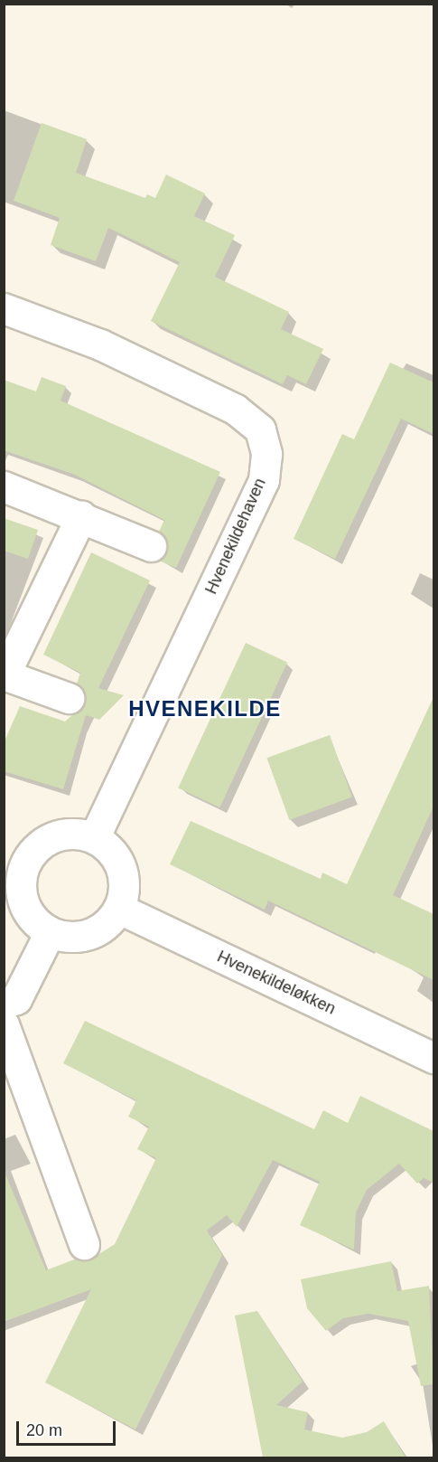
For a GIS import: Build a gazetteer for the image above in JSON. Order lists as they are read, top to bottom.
{
  "streets": {
    "street": ["Hvenekildehaven", "Hvenekildeløkken"]
  },
  "crossings": [
    ["Hvenekildehaven", "Hvenekildeløkken"]
  ],
  "districts": ["HVENEKILDE"],
  "scale_bar": "20 m"
}
